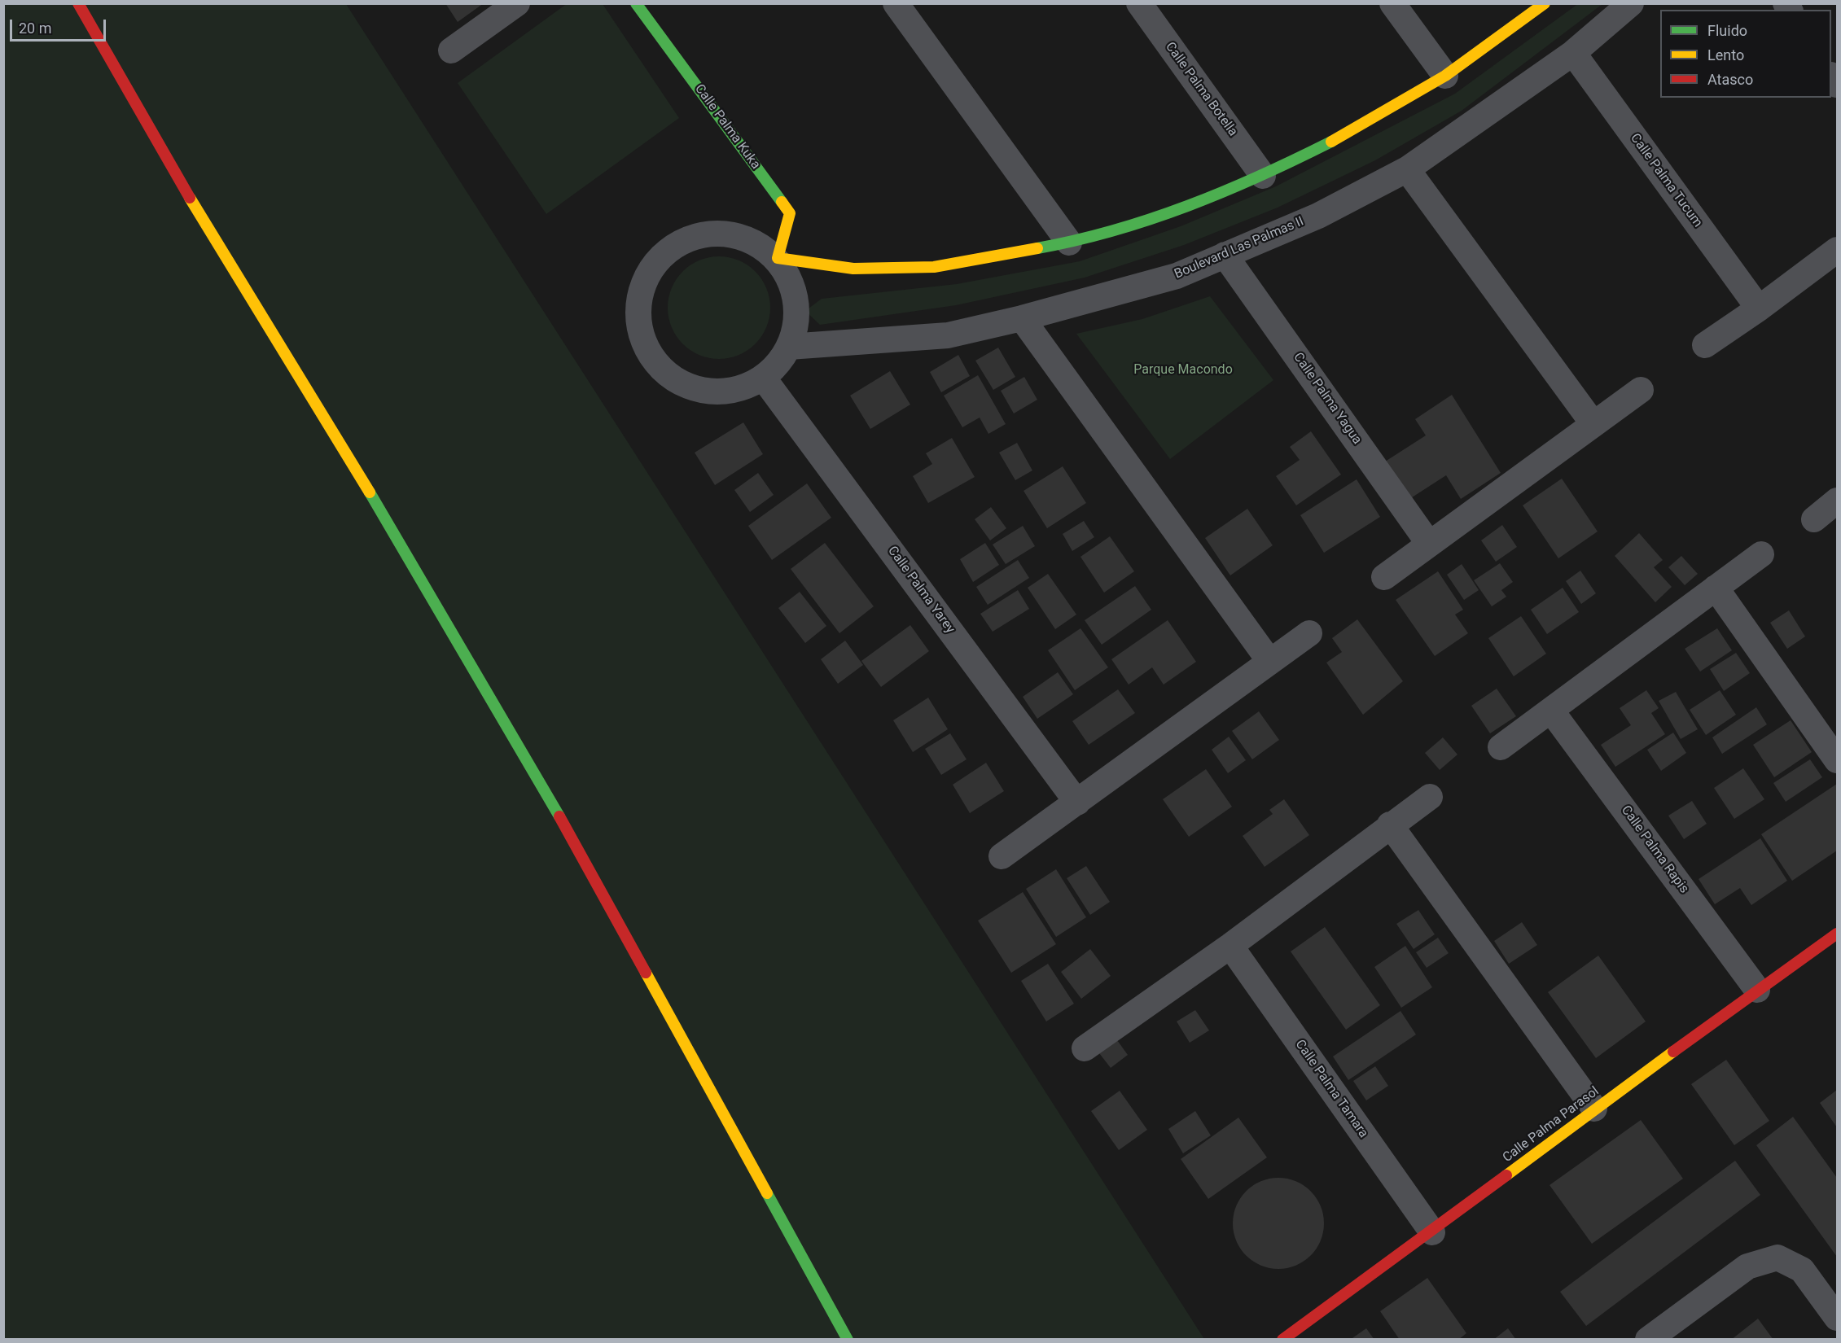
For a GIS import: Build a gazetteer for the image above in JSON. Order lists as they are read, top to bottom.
{
  "streets": {
    "street": [
      "Calle Palma Botella",
      "Calle Palma Kuka",
      "Calle Palma Tucum",
      "Boulevard Las Palmas II",
      "Calle Palma Yagua",
      "Calle Palma Yarey",
      "Calle Palma Rapis",
      "Calle Palma Tamara",
      "Calle Palma Parasol"
    ]
  },
  "crossings": [
    ["Calle Palma Kuka", "Boulevard Las Palmas II"],
    ["Calle Palma Kuka", "Calle Palma Yarey"],
    ["Calle Palma Tucum", "Boulevard Las Palmas II"],
    ["Boulevard Las Palmas II", "Calle Palma Yagua"],
    ["Boulevard Las Palmas II", "Calle Palma Yarey"],
    ["Calle Palma Rapis", "Calle Palma Parasol"],
    ["Calle Palma Tamara", "Calle Palma Parasol"]
  ],
  "parks": ["Parque Macondo"],
  "legend": ["Fluido", "Lento", "Atasco"],
  "scale_bar": "20 m"
}
